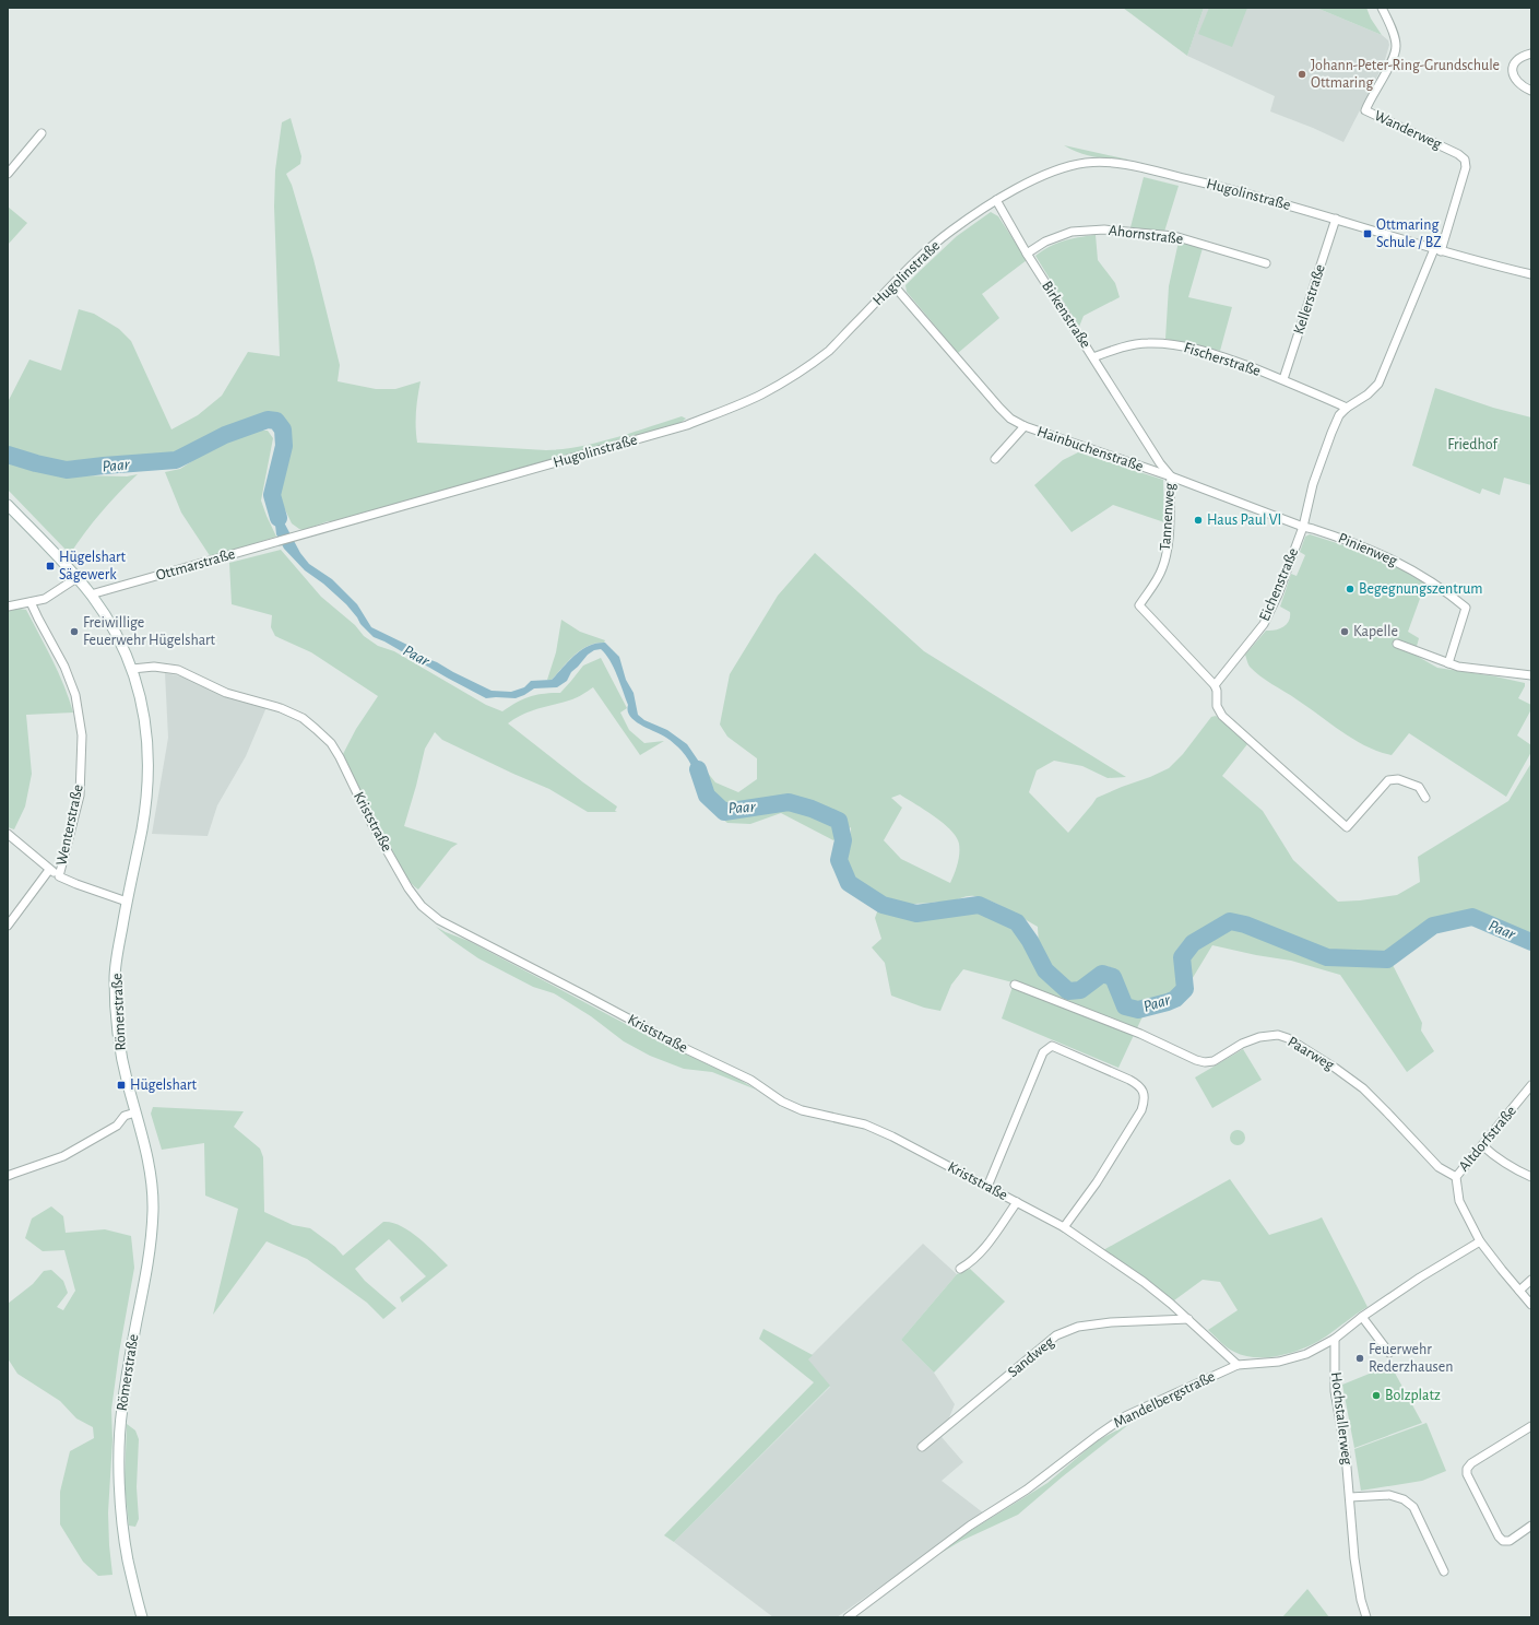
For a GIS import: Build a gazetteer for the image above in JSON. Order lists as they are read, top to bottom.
{
  "streets": {
    "main road": ["Römerstraße"],
    "street": [
      "Wanderweg",
      "Hugolinstraße",
      "Ahornstraße",
      "Kellerstraße",
      "Birkenstraße",
      "Fischerstraße",
      "Hainbuchenstraße",
      "Tannenweg",
      "Pinienweg",
      "Ottmarstraße",
      "Eichenstraße",
      "Kriststraße",
      "Wenterstraße",
      "Paarweg",
      "Altdorfstraße",
      "Sandweg",
      "Mandelbergstraße",
      "Hochstallerweg"
    ]
  },
  "crossings": [
    ["Wanderweg", "Hugolinstraße"],
    ["Wanderweg", "Eichenstraße"],
    ["Hugolinstraße", "Kellerstraße"],
    ["Hugolinstraße", "Birkenstraße"],
    ["Hugolinstraße", "Hainbuchenstraße"],
    ["Hugolinstraße", "Ottmarstraße"],
    ["Hugolinstraße", "Eichenstraße"],
    ["Ahornstraße", "Birkenstraße"],
    ["Kellerstraße", "Fischerstraße"],
    ["Birkenstraße", "Fischerstraße"],
    ["Birkenstraße", "Tannenweg"],
    ["Fischerstraße", "Eichenstraße"],
    ["Hainbuchenstraße", "Tannenweg"],
    ["Hainbuchenstraße", "Pinienweg"],
    ["Hainbuchenstraße", "Eichenstraße"],
    ["Tannenweg", "Eichenstraße"],
    ["Pinienweg", "Eichenstraße"],
    ["Ottmarstraße", "Römerstraße"],
    ["Kriststraße", "Römerstraße"],
    ["Kriststraße", "Sandweg"],
    ["Kriststraße", "Mandelbergstraße"],
    ["Wenterstraße", "Römerstraße"],
    ["Paarweg", "Altdorfstraße"],
    ["Altdorfstraße", "Mandelbergstraße"],
    ["Mandelbergstraße", "Hochstallerweg"]
  ],
  "water": ["Paar"],
  "parks": ["Friedhof"],
  "places": {
    "other": [
      "Johann-Peter-Ring-Grundschule Ottmaring",
      "Haus Paul VI",
      "Begegnungszentrum",
      "Freiwillige Feuerwehr Hügelshart",
      "Kapelle",
      "Feuerwehr Rederzhausen",
      "Bolzplatz"
    ],
    "transit": ["Ottmaring Schule / BZ", "Hügelshart Sägewerk", "Hügelshart"]
  }
}
